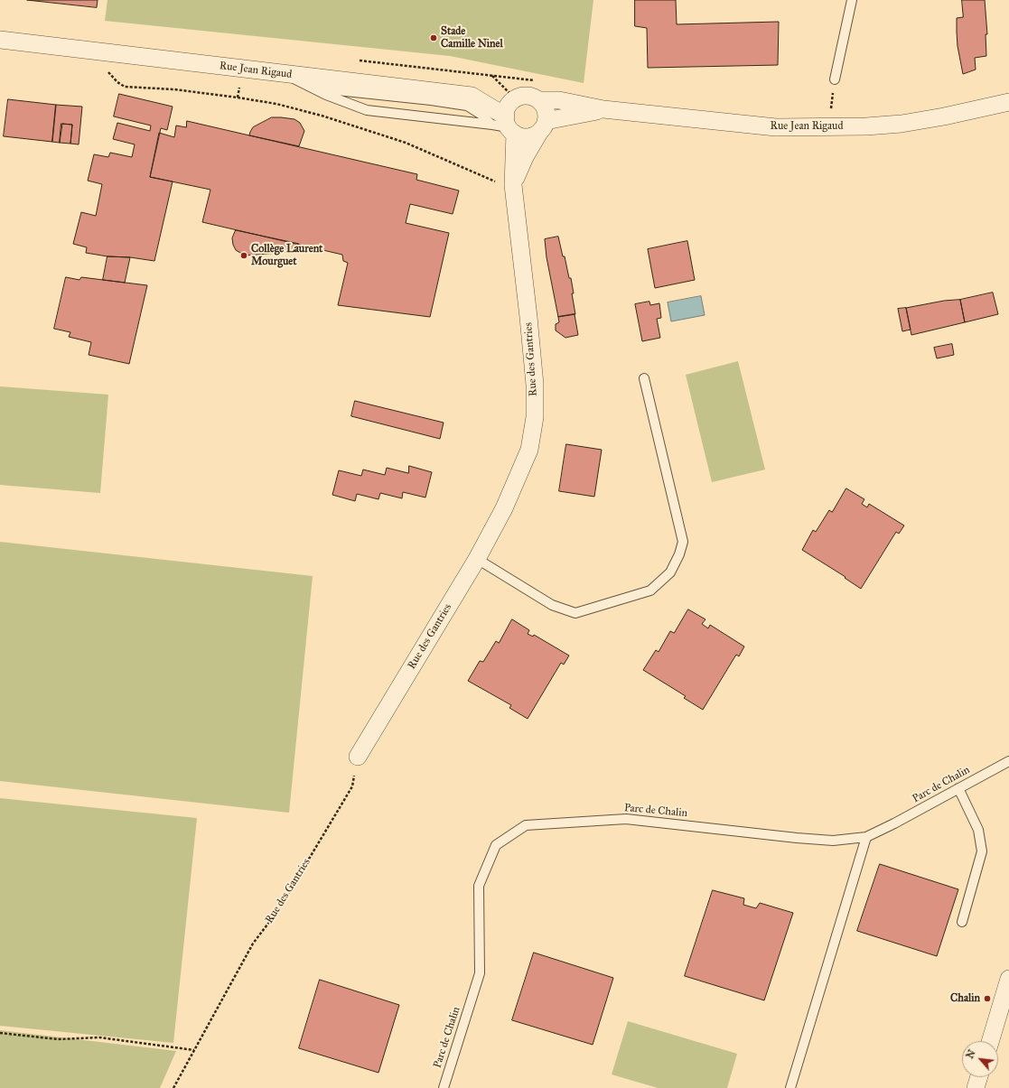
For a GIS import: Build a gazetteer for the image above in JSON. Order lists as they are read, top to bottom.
{
  "streets": {
    "street": ["Rue Jean Rigaud", "Rue des Gantries"],
    "lane": ["Parc de Chalin"]
  },
  "crossings": [
    ["Rue Jean Rigaud", "Rue des Gantries"]
  ],
  "places": ["Stade Camille Ninel", "Collège Laurent Mourguet", "Chalin"],
  "north": "top left"
}
